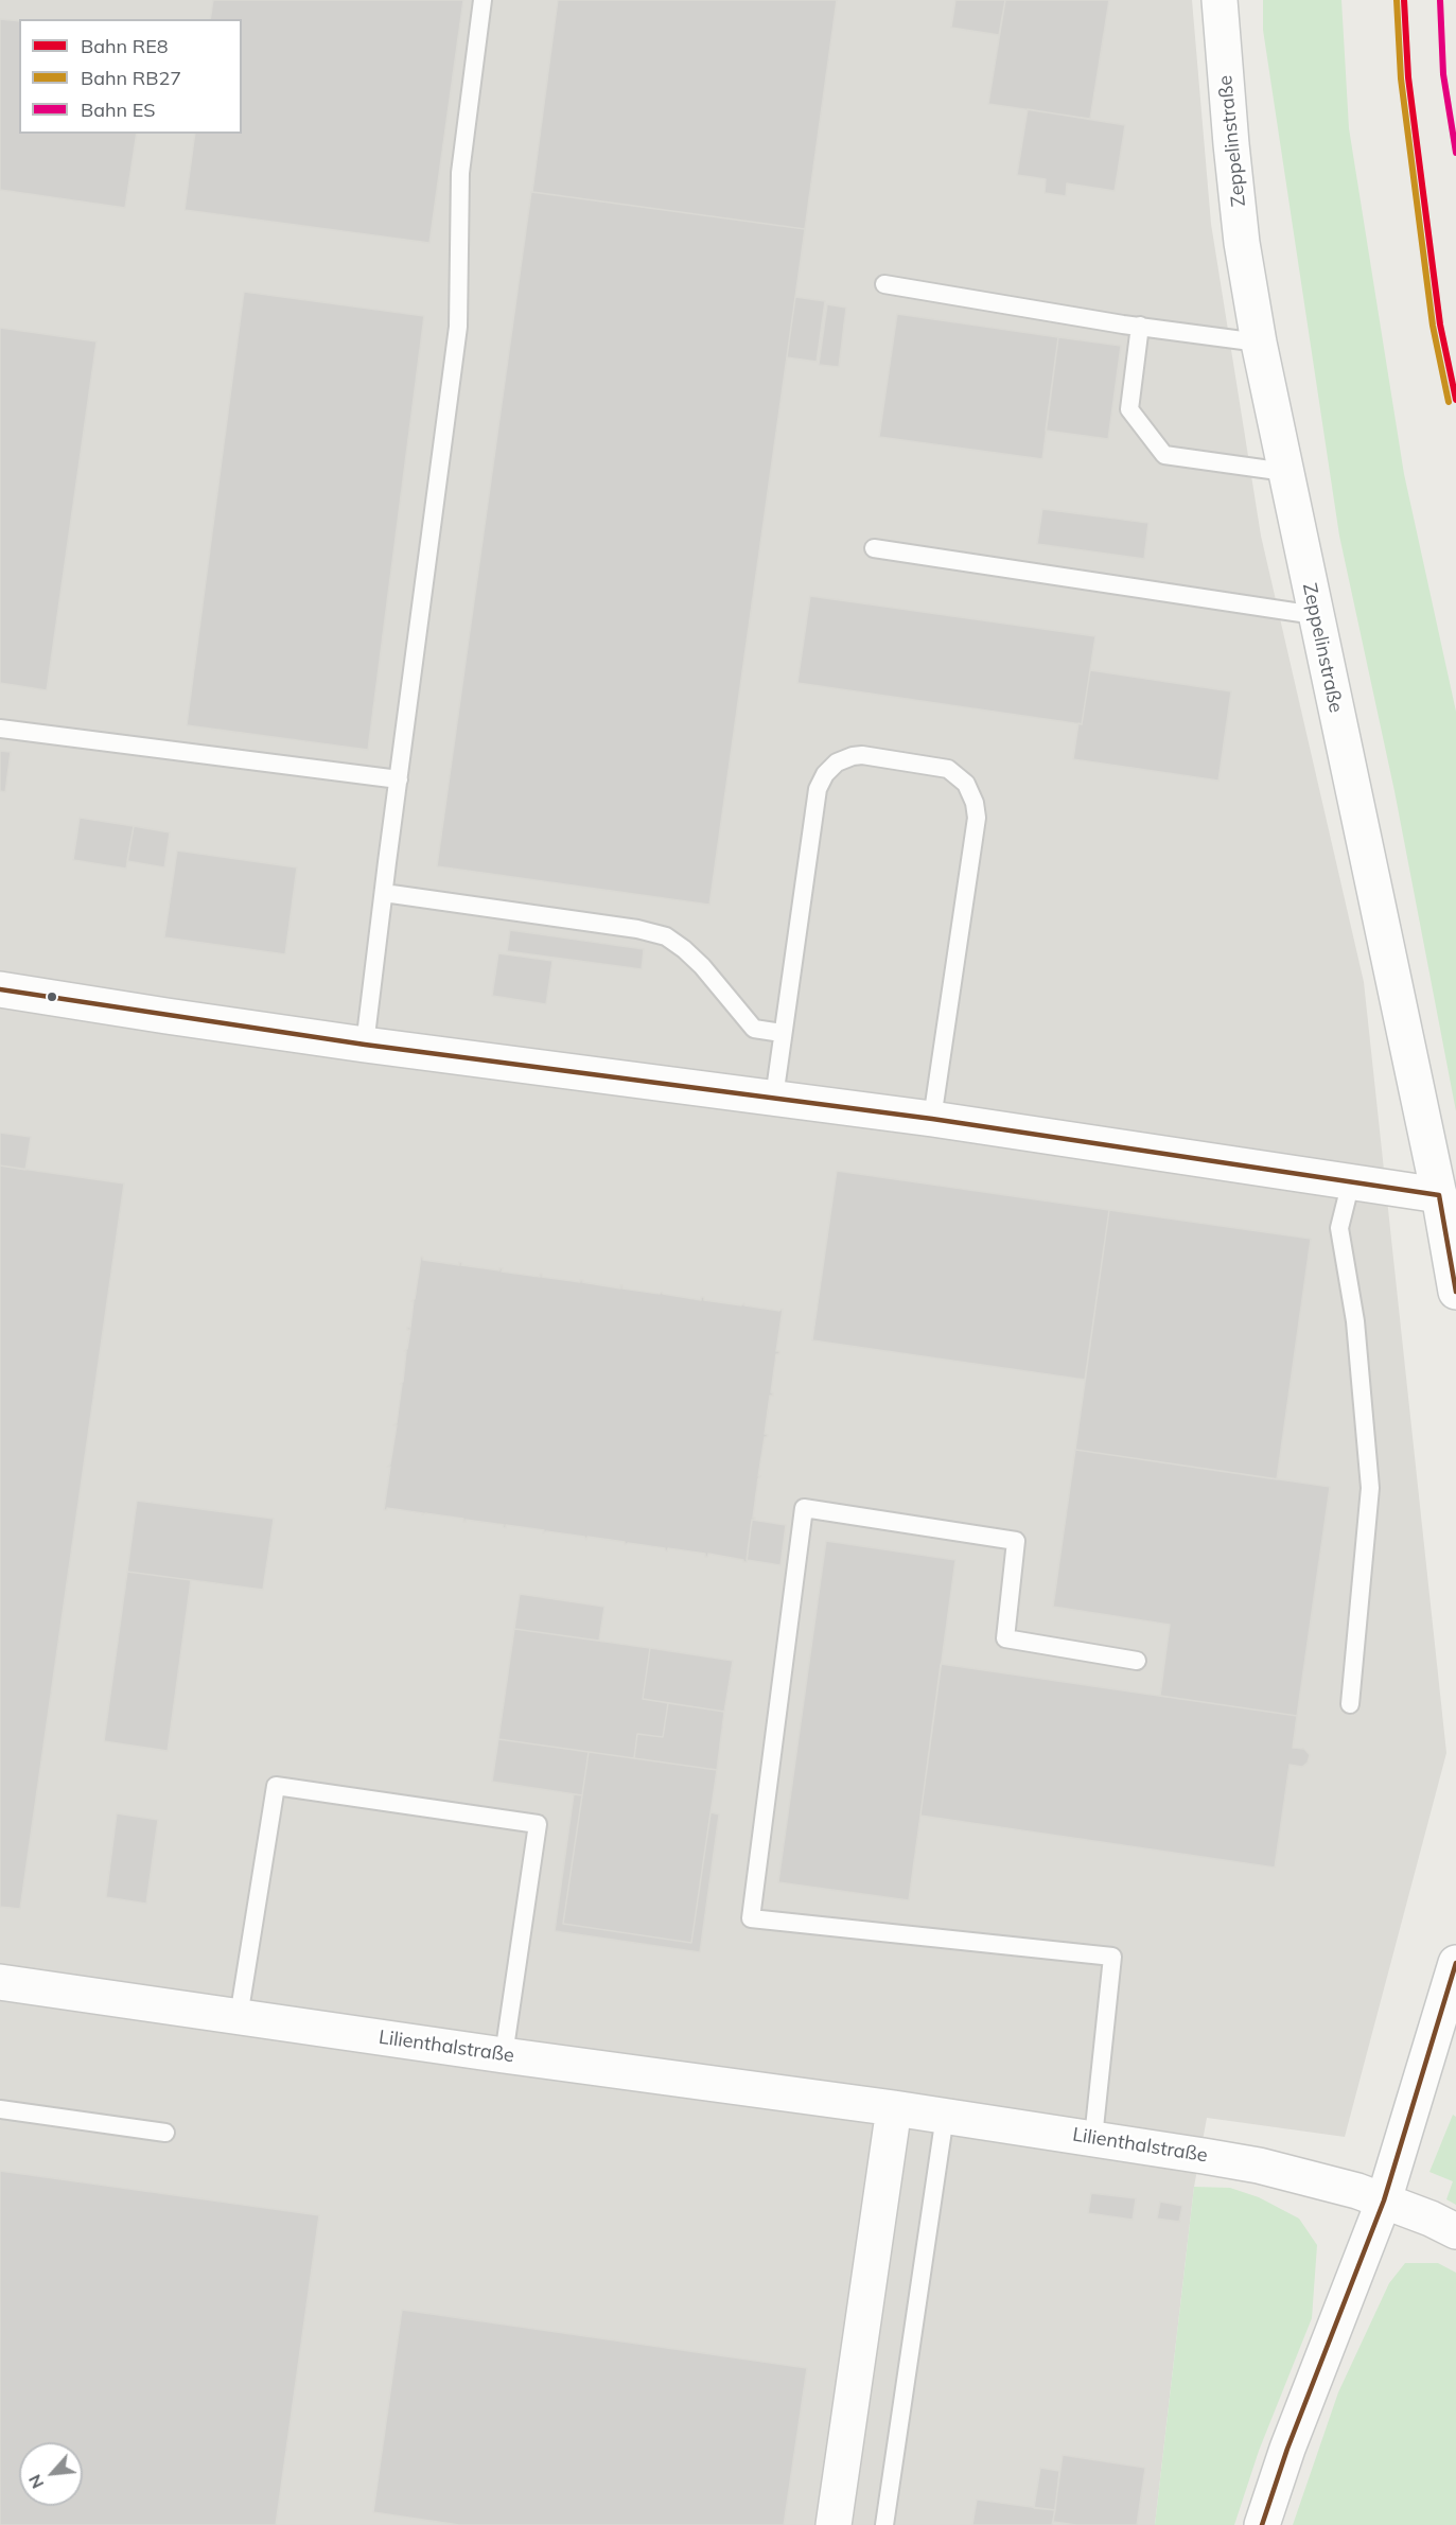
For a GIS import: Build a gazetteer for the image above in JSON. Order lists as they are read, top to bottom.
{
  "streets": {
    "street": ["Zeppelinstraße", "Lilienthalstraße"]
  },
  "lines": ["rail line RE8", "rail line RB27", "rail line ES"],
  "legend": ["Bahn RE8", "Bahn RB27", "Bahn ES"],
  "north": "bottom left"
}
